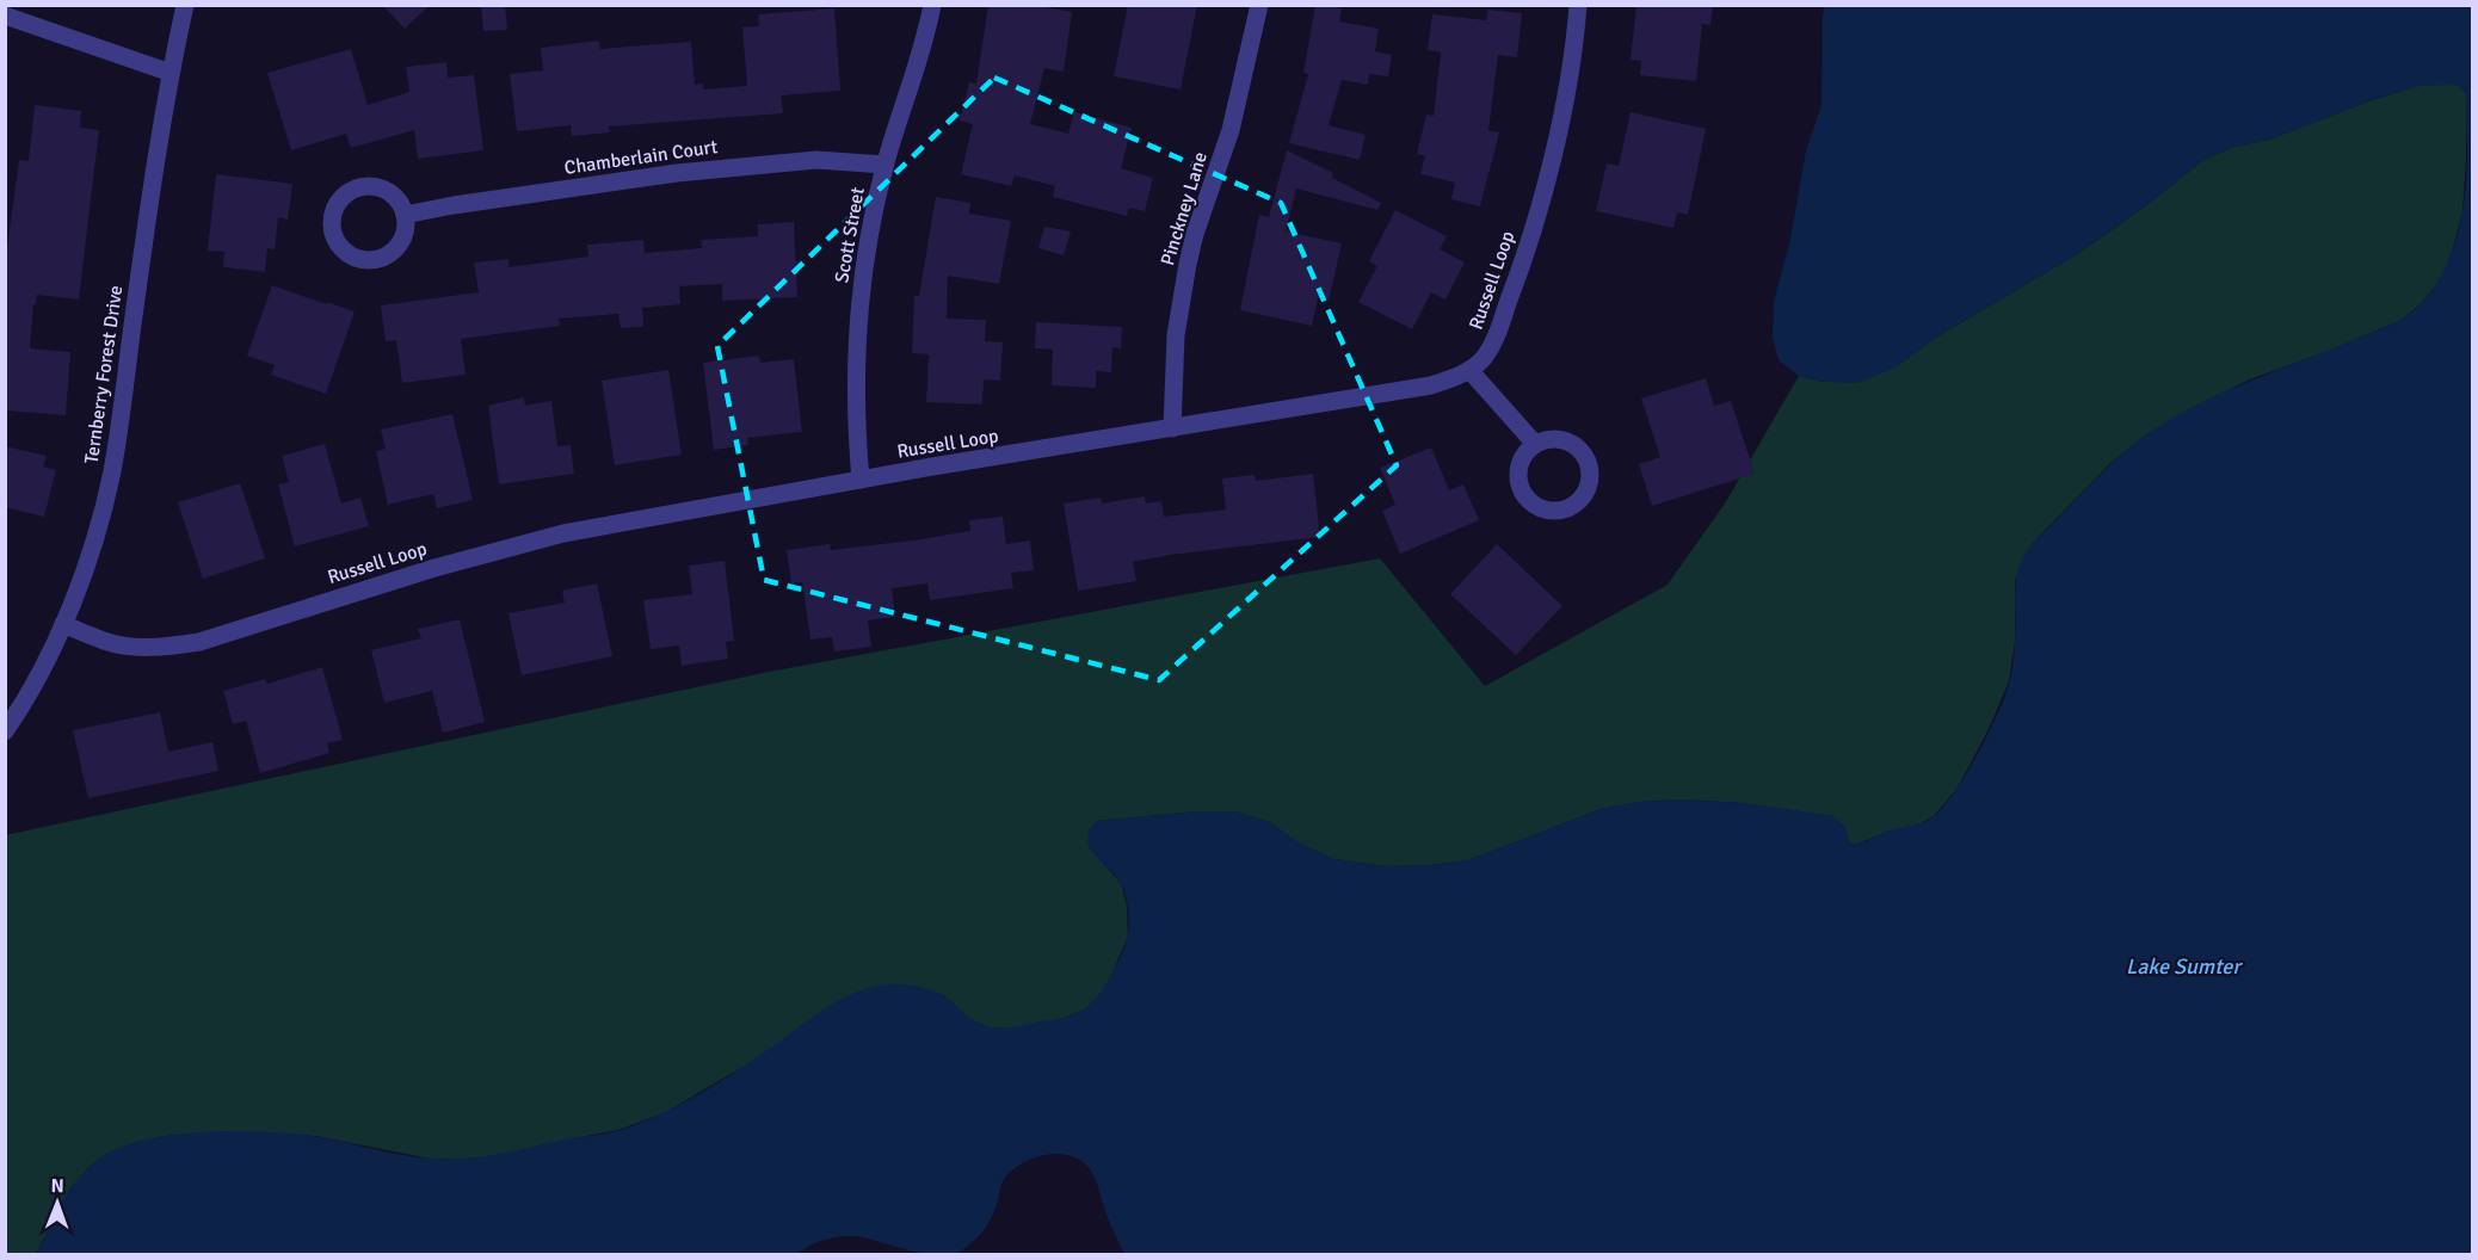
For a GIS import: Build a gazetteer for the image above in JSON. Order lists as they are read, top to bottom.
{
  "streets": {
    "street": [
      "Chamberlain Court",
      "Pinckney Lane",
      "Scott Street",
      "Russell Loop",
      "Ternberry Forest Drive"
    ]
  },
  "crossings": [
    ["Chamberlain Court", "Scott Street"],
    ["Pinckney Lane", "Russell Loop"],
    ["Scott Street", "Russell Loop"],
    ["Russell Loop", "Ternberry Forest Drive"]
  ],
  "water": ["Lake Sumter"],
  "north": "top"
}
